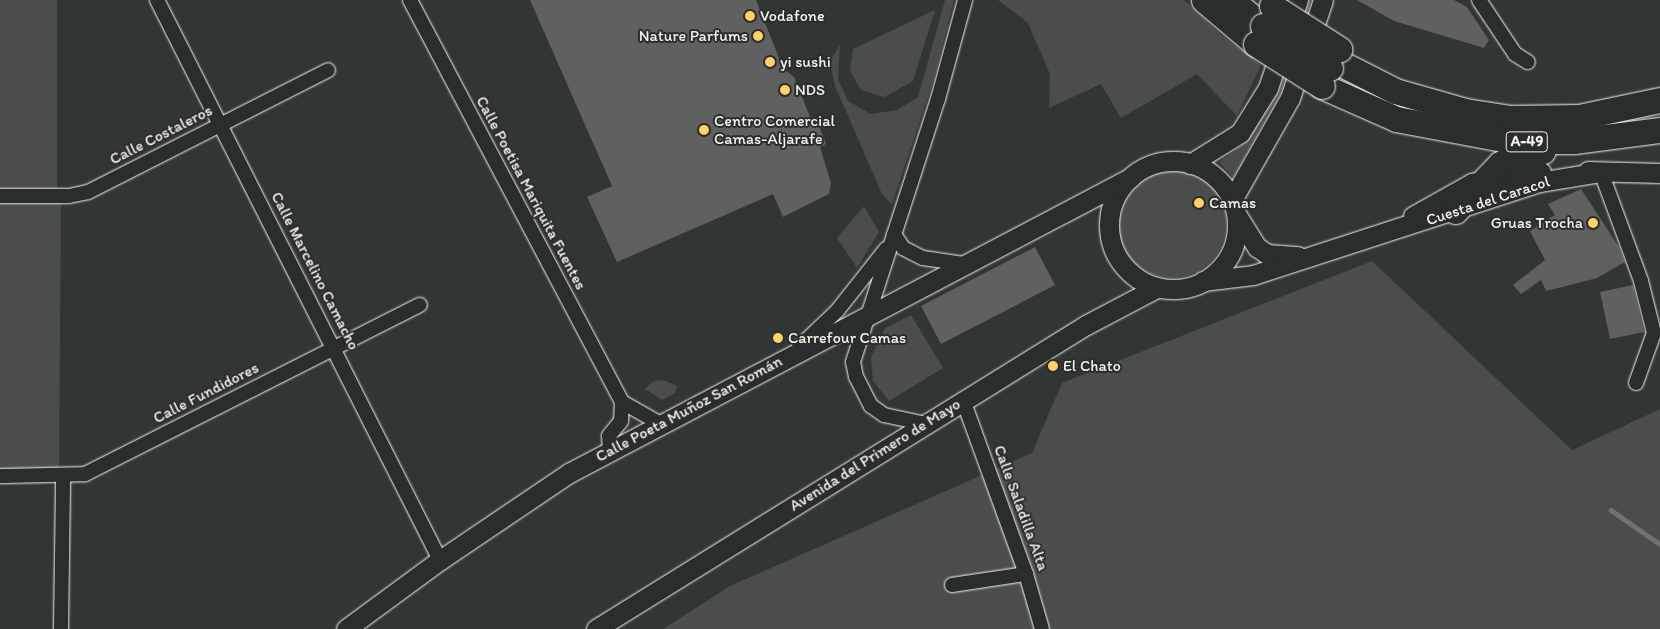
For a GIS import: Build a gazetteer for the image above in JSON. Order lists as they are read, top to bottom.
{
  "streets": {
    "highway": ["A-49"],
    "main road": ["Cuesta del Caracol", "Calle Poeta Muñoz San Román", "Avenida del Primero de Mayo"],
    "street": [
      "Calle Costaleros",
      "Calle Poetisa Mariquita Fuentes",
      "Calle Marcelino Camacho",
      "Calle Fundidores",
      "Calle Saladilla Alta"
    ]
  },
  "crossings": [
    ["Calle Costaleros", "Calle Marcelino Camacho"],
    ["Cuesta del Caracol", "Calle Poeta Muñoz San Román"],
    ["Cuesta del Caracol", "Avenida del Primero de Mayo"],
    ["Calle Marcelino Camacho", "Calle Fundidores"],
    ["Calle Marcelino Camacho", "Calle Poeta Muñoz San Román"],
    ["Calle Poeta Muñoz San Román", "Avenida del Primero de Mayo"],
    ["Avenida del Primero de Mayo", "Calle Saladilla Alta"]
  ],
  "places": [
    "Vodafone",
    "Nature Parfums",
    "yi sushi",
    "NDS",
    "Centro Comercial Camas-Aljarafe",
    "Camas",
    "Gruas Trocha",
    "Carrefour Camas",
    "El Chato"
  ]
}
